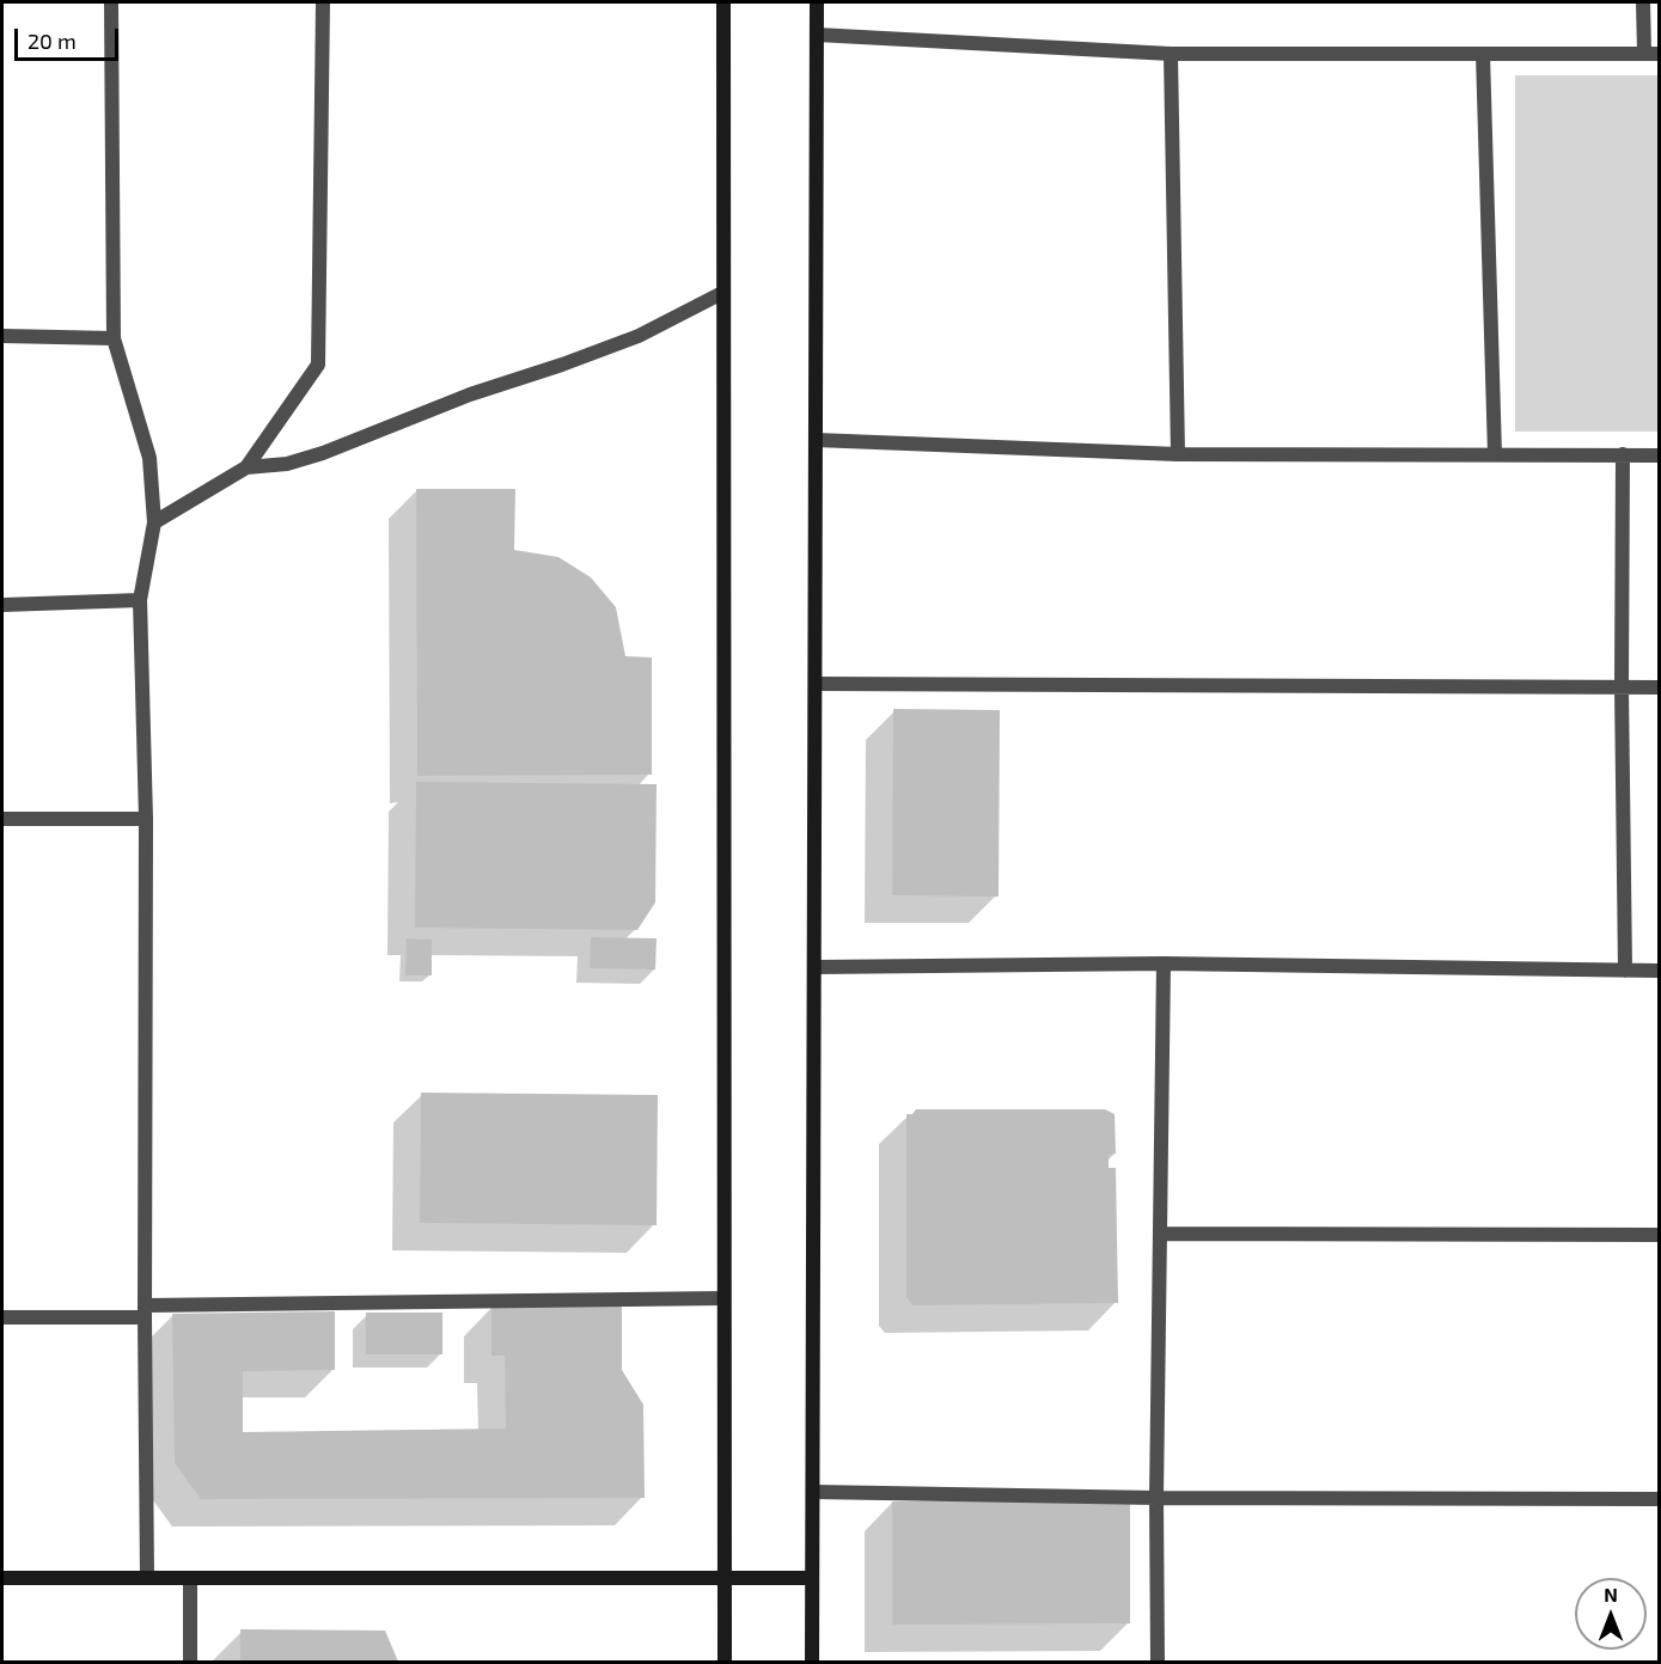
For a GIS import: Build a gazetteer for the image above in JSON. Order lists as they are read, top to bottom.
{
  "scale_bar": "20 m",
  "north": "top"
}
